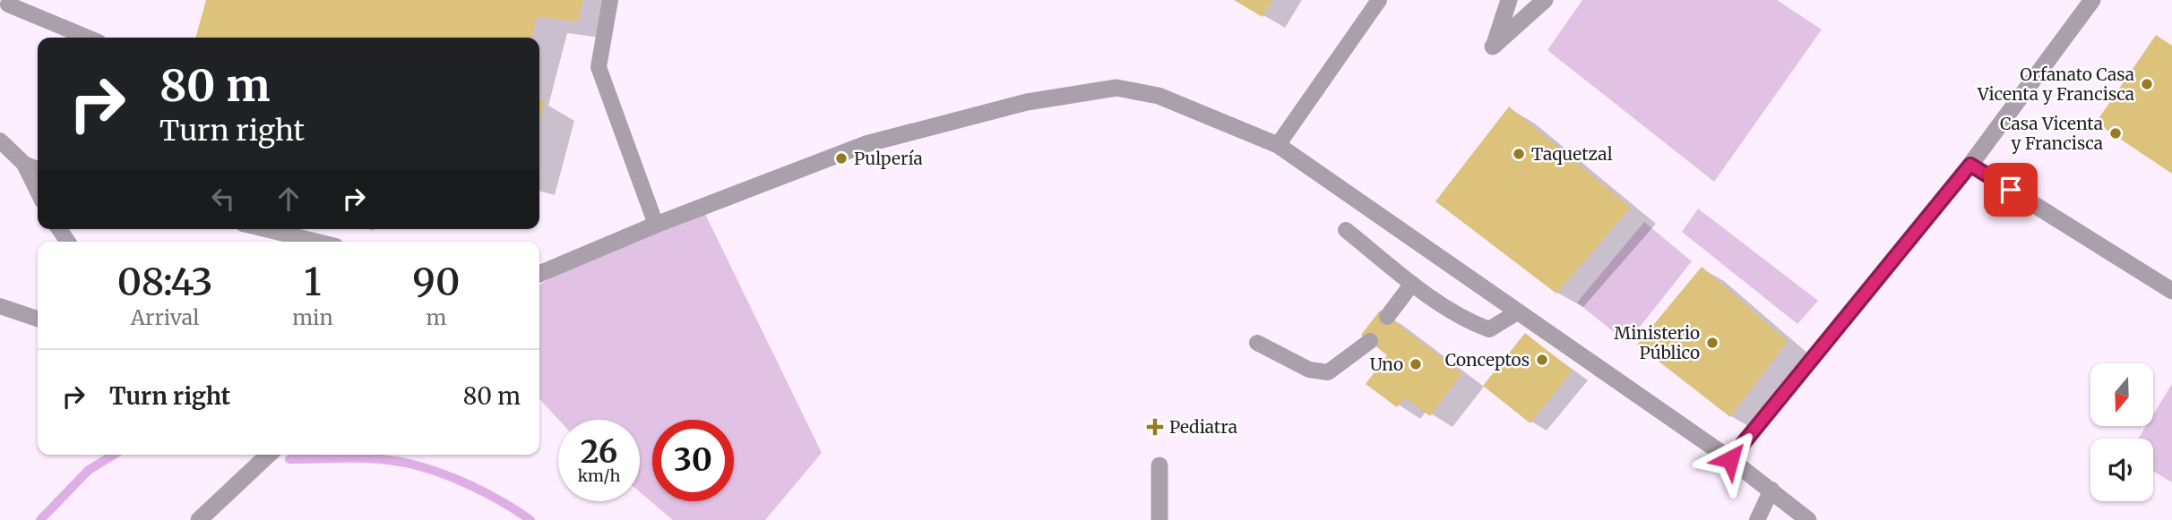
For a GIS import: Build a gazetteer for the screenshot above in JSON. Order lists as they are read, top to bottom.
{
  "places": {
    "other": [
      "Orfanato Casa Vicenta y Francisca",
      "Casa Vicenta y Francisca",
      "Taquetzal",
      "Pulpería",
      "Ministerio Público",
      "Conceptos",
      "Uno"
    ],
    "health": ["Pediatra"]
  },
  "north": "bottom",
  "page": {
    "turn": ["80 m", "Turn right"],
    "eta": [
      "08:43",
      "Arrival",
      "1",
      "min",
      "90",
      "m"
    ],
    "list": [
      {
        "name": "Turn right",
        "value": "80 m"
      }
    ],
    "speed": "26 km/h",
    "limit": "30"
  }
}
